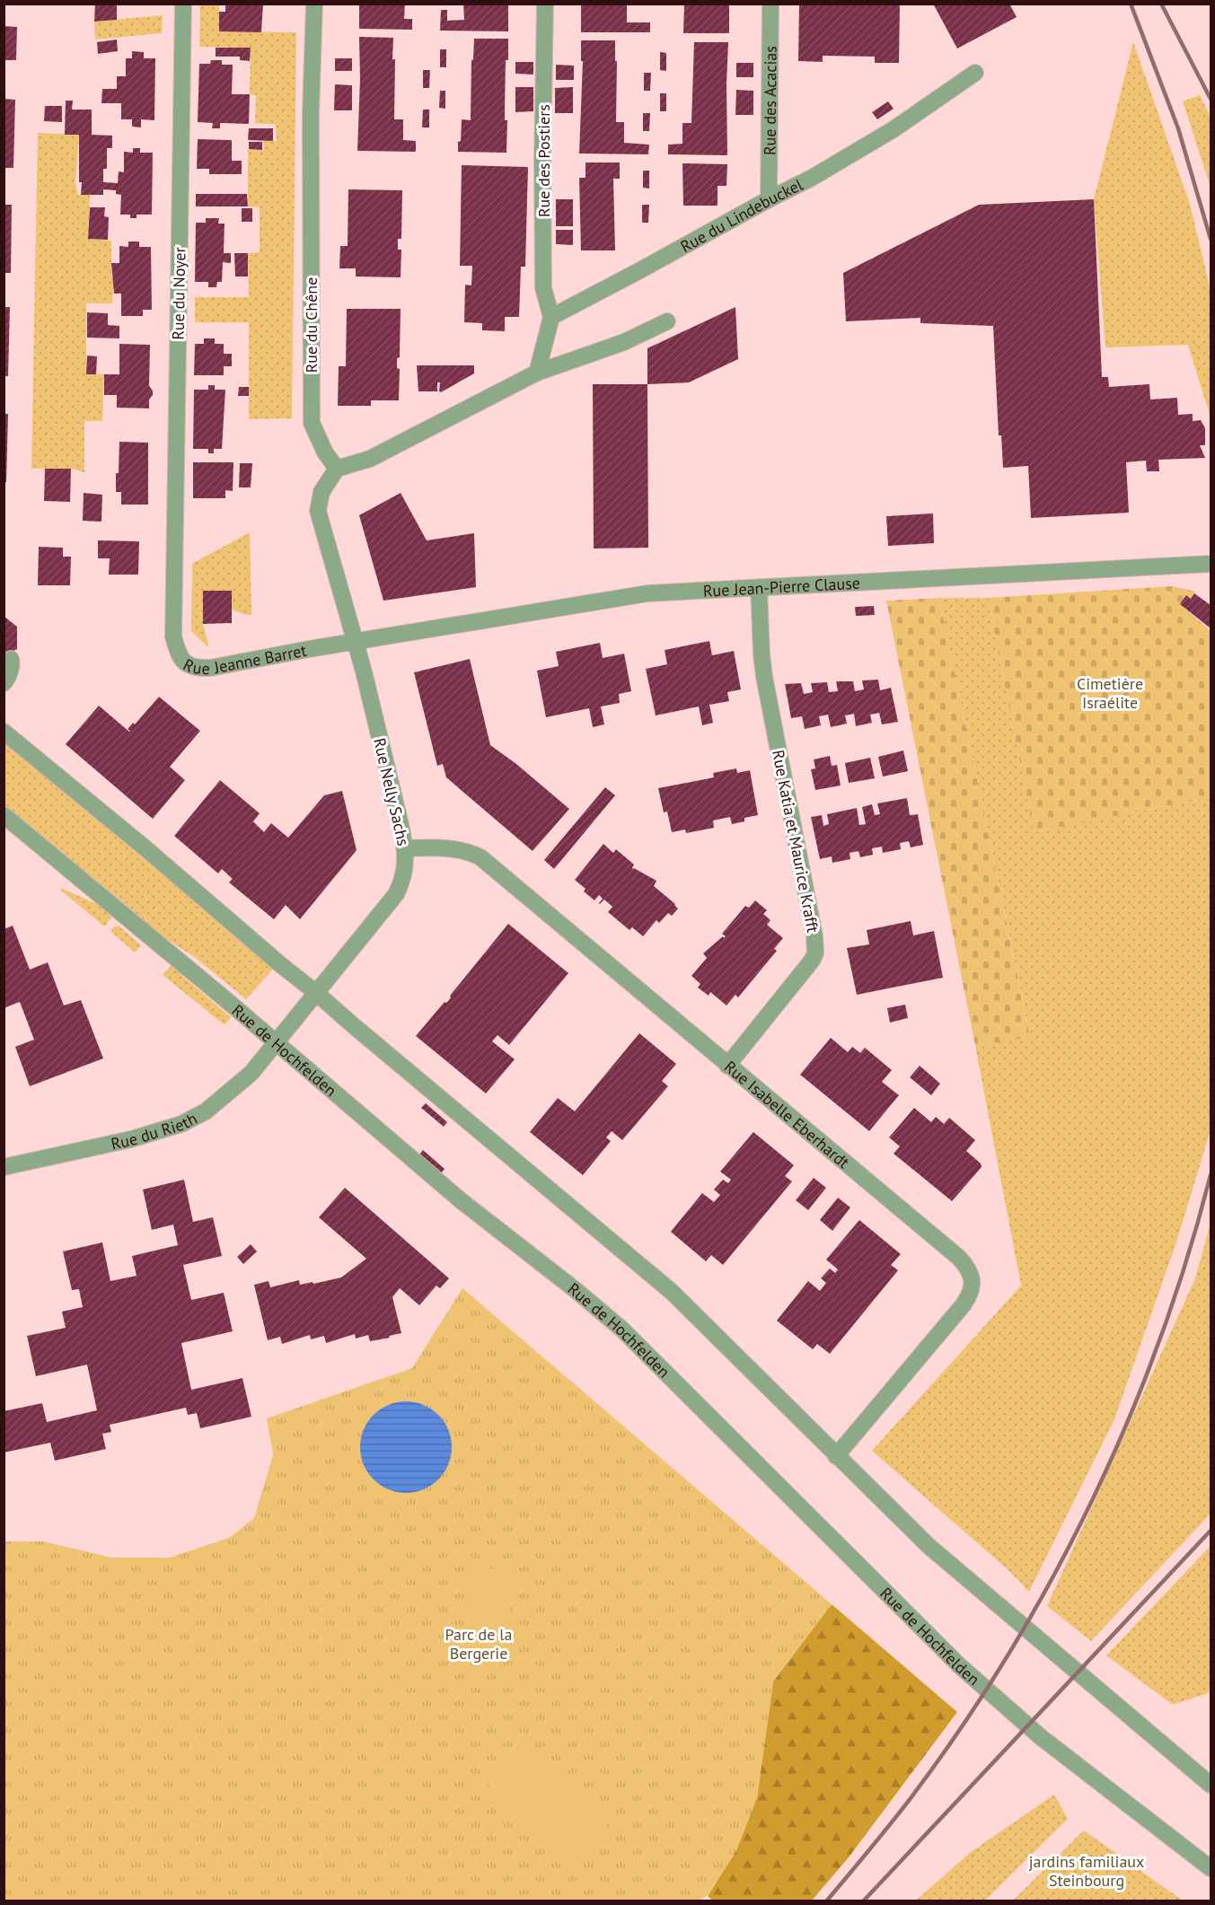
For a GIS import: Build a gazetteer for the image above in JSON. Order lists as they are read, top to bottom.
{
  "streets": {
    "street": [
      "Rue des Acacias",
      "Rue des Postiers",
      "Rue du Lindebuckel",
      "Rue du Noyer",
      "Rue du Chêne",
      "Rue Jean-Pierre Clause",
      "Rue Jeanne Barret",
      "Rue Nelly Sachs",
      "Rue Katia et Maurice Krafft",
      "Rue de Hochfelden",
      "Rue Isabelle Eberhardt",
      "Rue du Rieth"
    ]
  },
  "crossings": [
    ["Rue des Acacias", "Rue du Lindebuckel"],
    ["Rue des Postiers", "Rue du Lindebuckel"],
    ["Rue du Noyer", "Rue Jeanne Barret"],
    ["Rue Jean-Pierre Clause", "Rue Jeanne Barret"],
    ["Rue Jean-Pierre Clause", "Rue Nelly Sachs"],
    ["Rue Jean-Pierre Clause", "Rue Katia et Maurice Krafft"],
    ["Rue Jeanne Barret", "Rue Nelly Sachs"],
    ["Rue Nelly Sachs", "Rue de Hochfelden"],
    ["Rue Nelly Sachs", "Rue Isabelle Eberhardt"],
    ["Rue Nelly Sachs", "Rue du Rieth"],
    ["Rue Katia et Maurice Krafft", "Rue Isabelle Eberhardt"],
    ["Rue de Hochfelden", "Rue du Rieth"]
  ],
  "parks": ["Cimetière Israélite", "Parc de la Bergerie", "jardins familiaux Steinbourg"]
}
